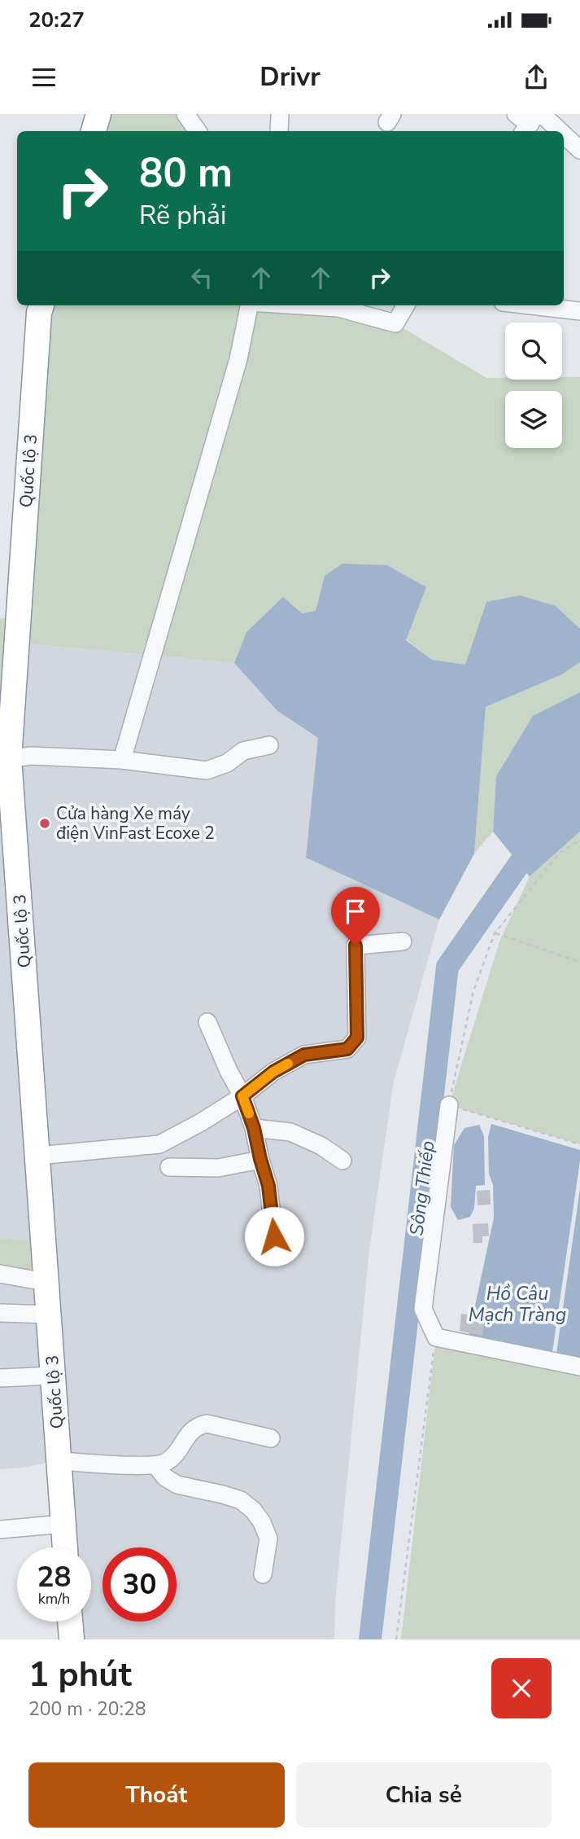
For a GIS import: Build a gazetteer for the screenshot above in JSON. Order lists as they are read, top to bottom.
{
  "streets": {
    "highway": ["Quốc lộ 3"]
  },
  "water": ["Sông Thiếp", "Hồ Câu Mạch Tràng"],
  "places": ["Cửa hàng Xe máy điện VinFast Ecoxe 2"],
  "page": {
    "status": "20:27",
    "header": "Drivr",
    "turn": ["80 m", "Rẽ phải"],
    "speed": "28 km/h",
    "limit": "30",
    "heading": ["1 phút", "200 m · 20:28"],
    "buttons": ["Thoát", "Chia sẻ"]
  }
}
